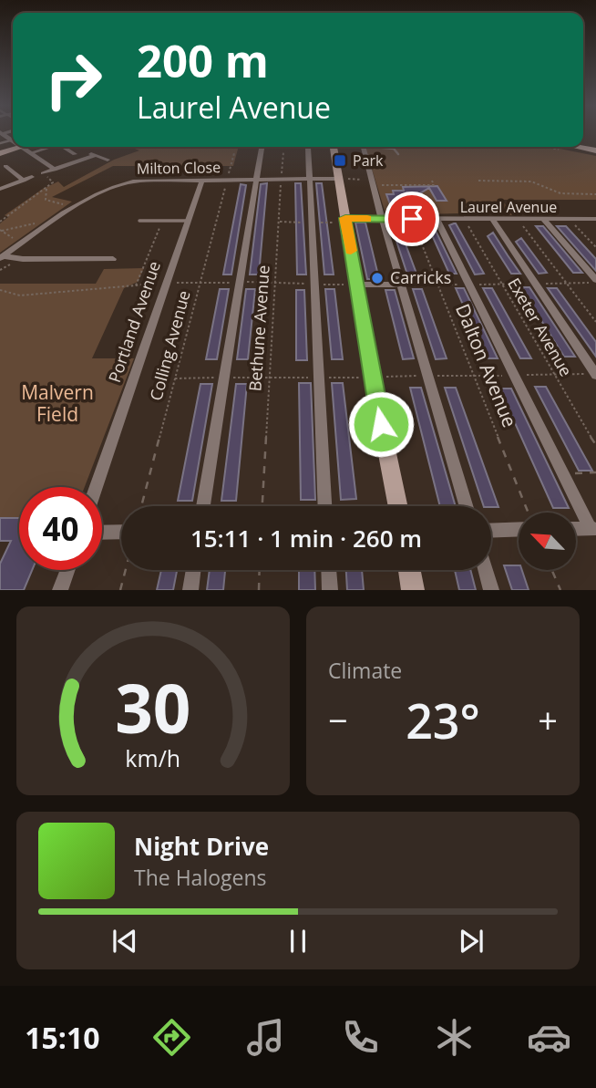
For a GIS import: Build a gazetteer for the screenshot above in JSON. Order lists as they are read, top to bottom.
{
  "streets": {
    "street": ["Milton Close", "Laurel Avenue", "Portland Avenue"],
    "path": [
      "Exeter Avenue",
      "Bethune Avenue",
      "Colling Avenue",
      "Dalton Avenue"
    ]
  },
  "crossings": [
    ["Milton Close", "Portland Avenue"],
    ["Milton Close", "Bethune Avenue"],
    ["Milton Close", "Colling Avenue"],
    ["Laurel Avenue", "Exeter Avenue"],
    ["Laurel Avenue", "Dalton Avenue"]
  ],
  "parks": ["Malvern Field"],
  "places": {
    "transit": ["Park"],
    "other": ["Carricks"]
  },
  "north": "top left",
  "page": {
    "turn": ["200 m", "Laurel Avenue"],
    "limit": "40",
    "trip": "15:11 · 1 min · 260 m",
    "tile": "Climate",
    "heat": ["−", "23°", "+"],
    "song": ["Night Drive", "The Halogens"],
    "tabs": "15:10",
    "gauge": ["30", "km/h"]
  }
}
